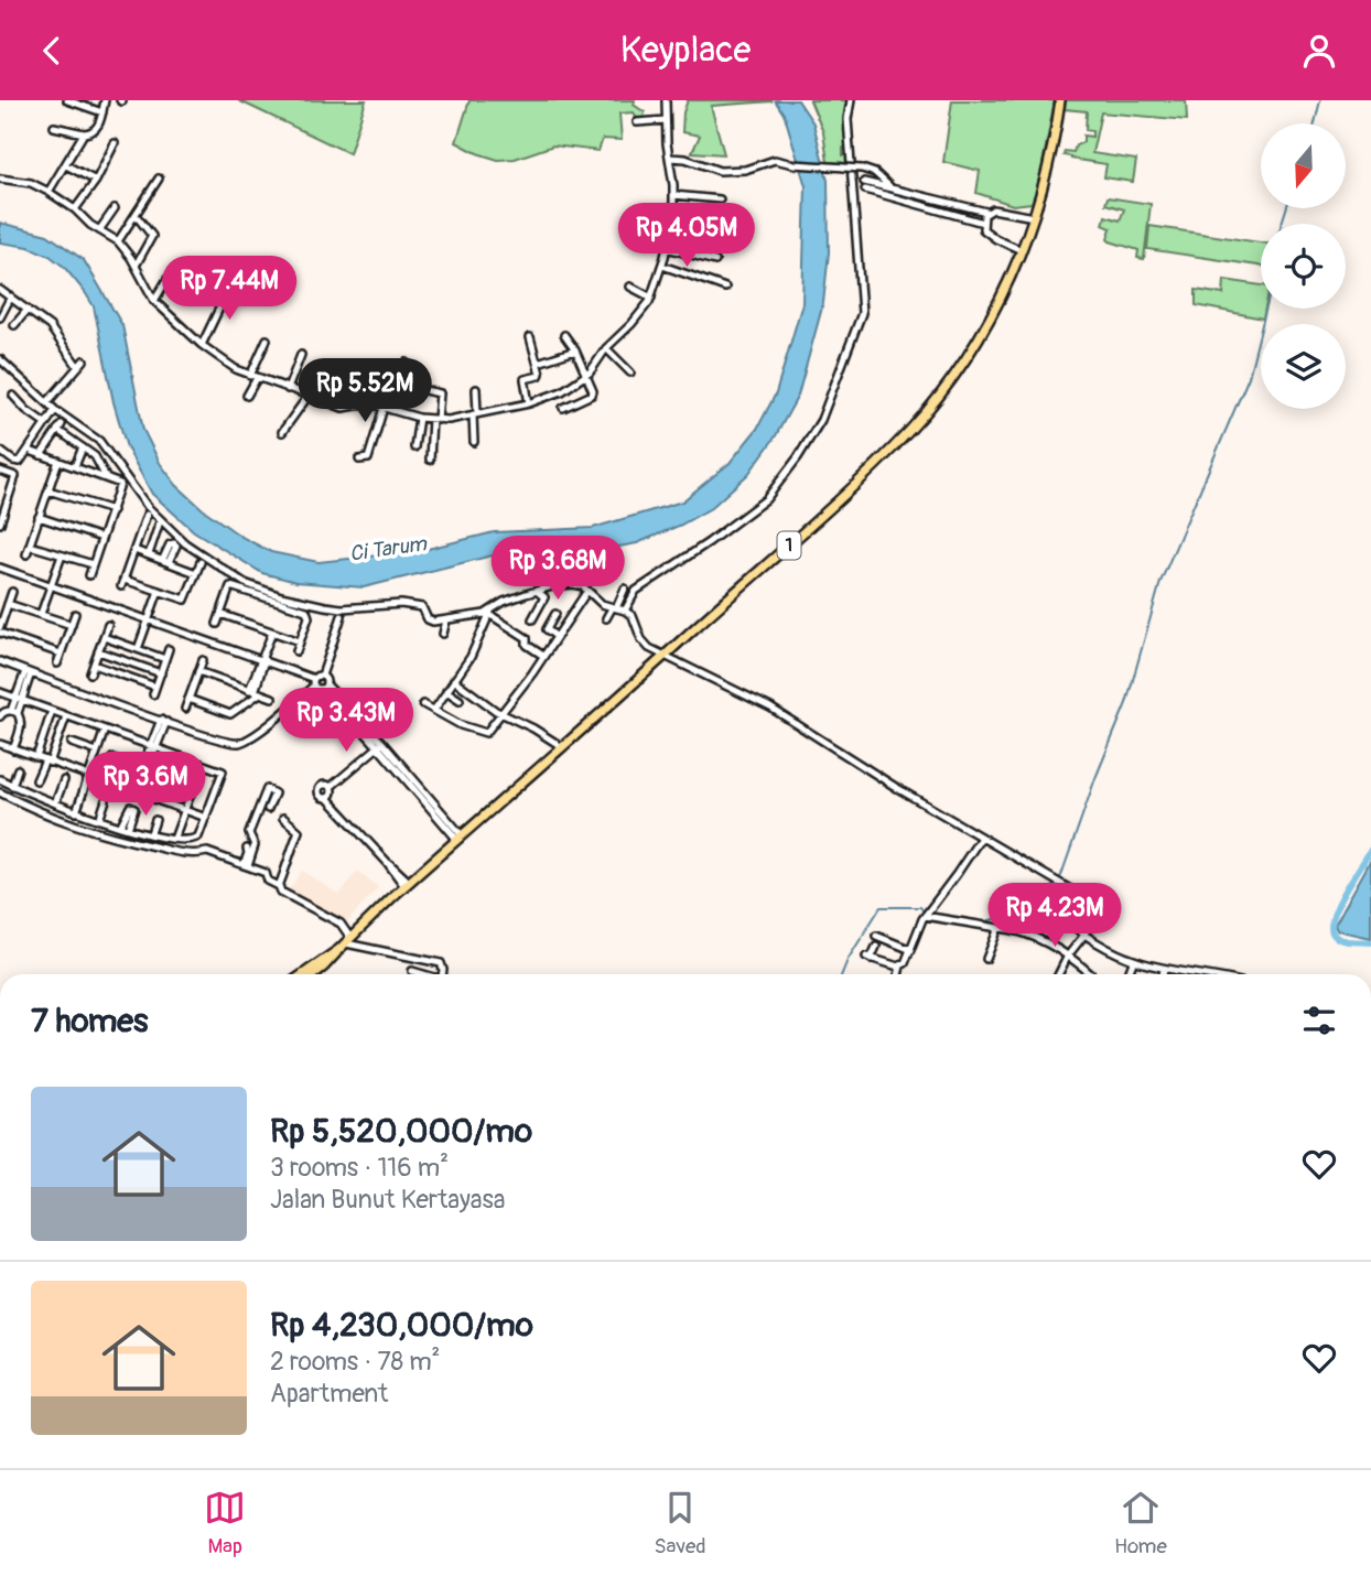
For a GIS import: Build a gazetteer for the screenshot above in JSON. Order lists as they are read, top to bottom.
{
  "streets": {
    "main road": ["1"]
  },
  "water": ["Ci Tarum"],
  "north": "bottom",
  "page": {
    "header": "Keyplace",
    "price": [
      "Rp 4.05M",
      "Rp 7.44M",
      "Rp 5.52M",
      "Rp 3.68M",
      "Rp 3.43M",
      "Rp 3.6M",
      "Rp 4.23M"
    ],
    "heading": "7 homes",
    "list": [
      {
        "name": "Rp 5,520,000/mo",
        "note": "3 rooms · 116 m² · Jalan Bunut Kertayasa"
      },
      {
        "name": "Rp 4,230,000/mo",
        "note": "2 rooms · 78 m² · Apartment"
      }
    ],
    "tabs": ["Map", "Saved", "Home"]
  }
}
